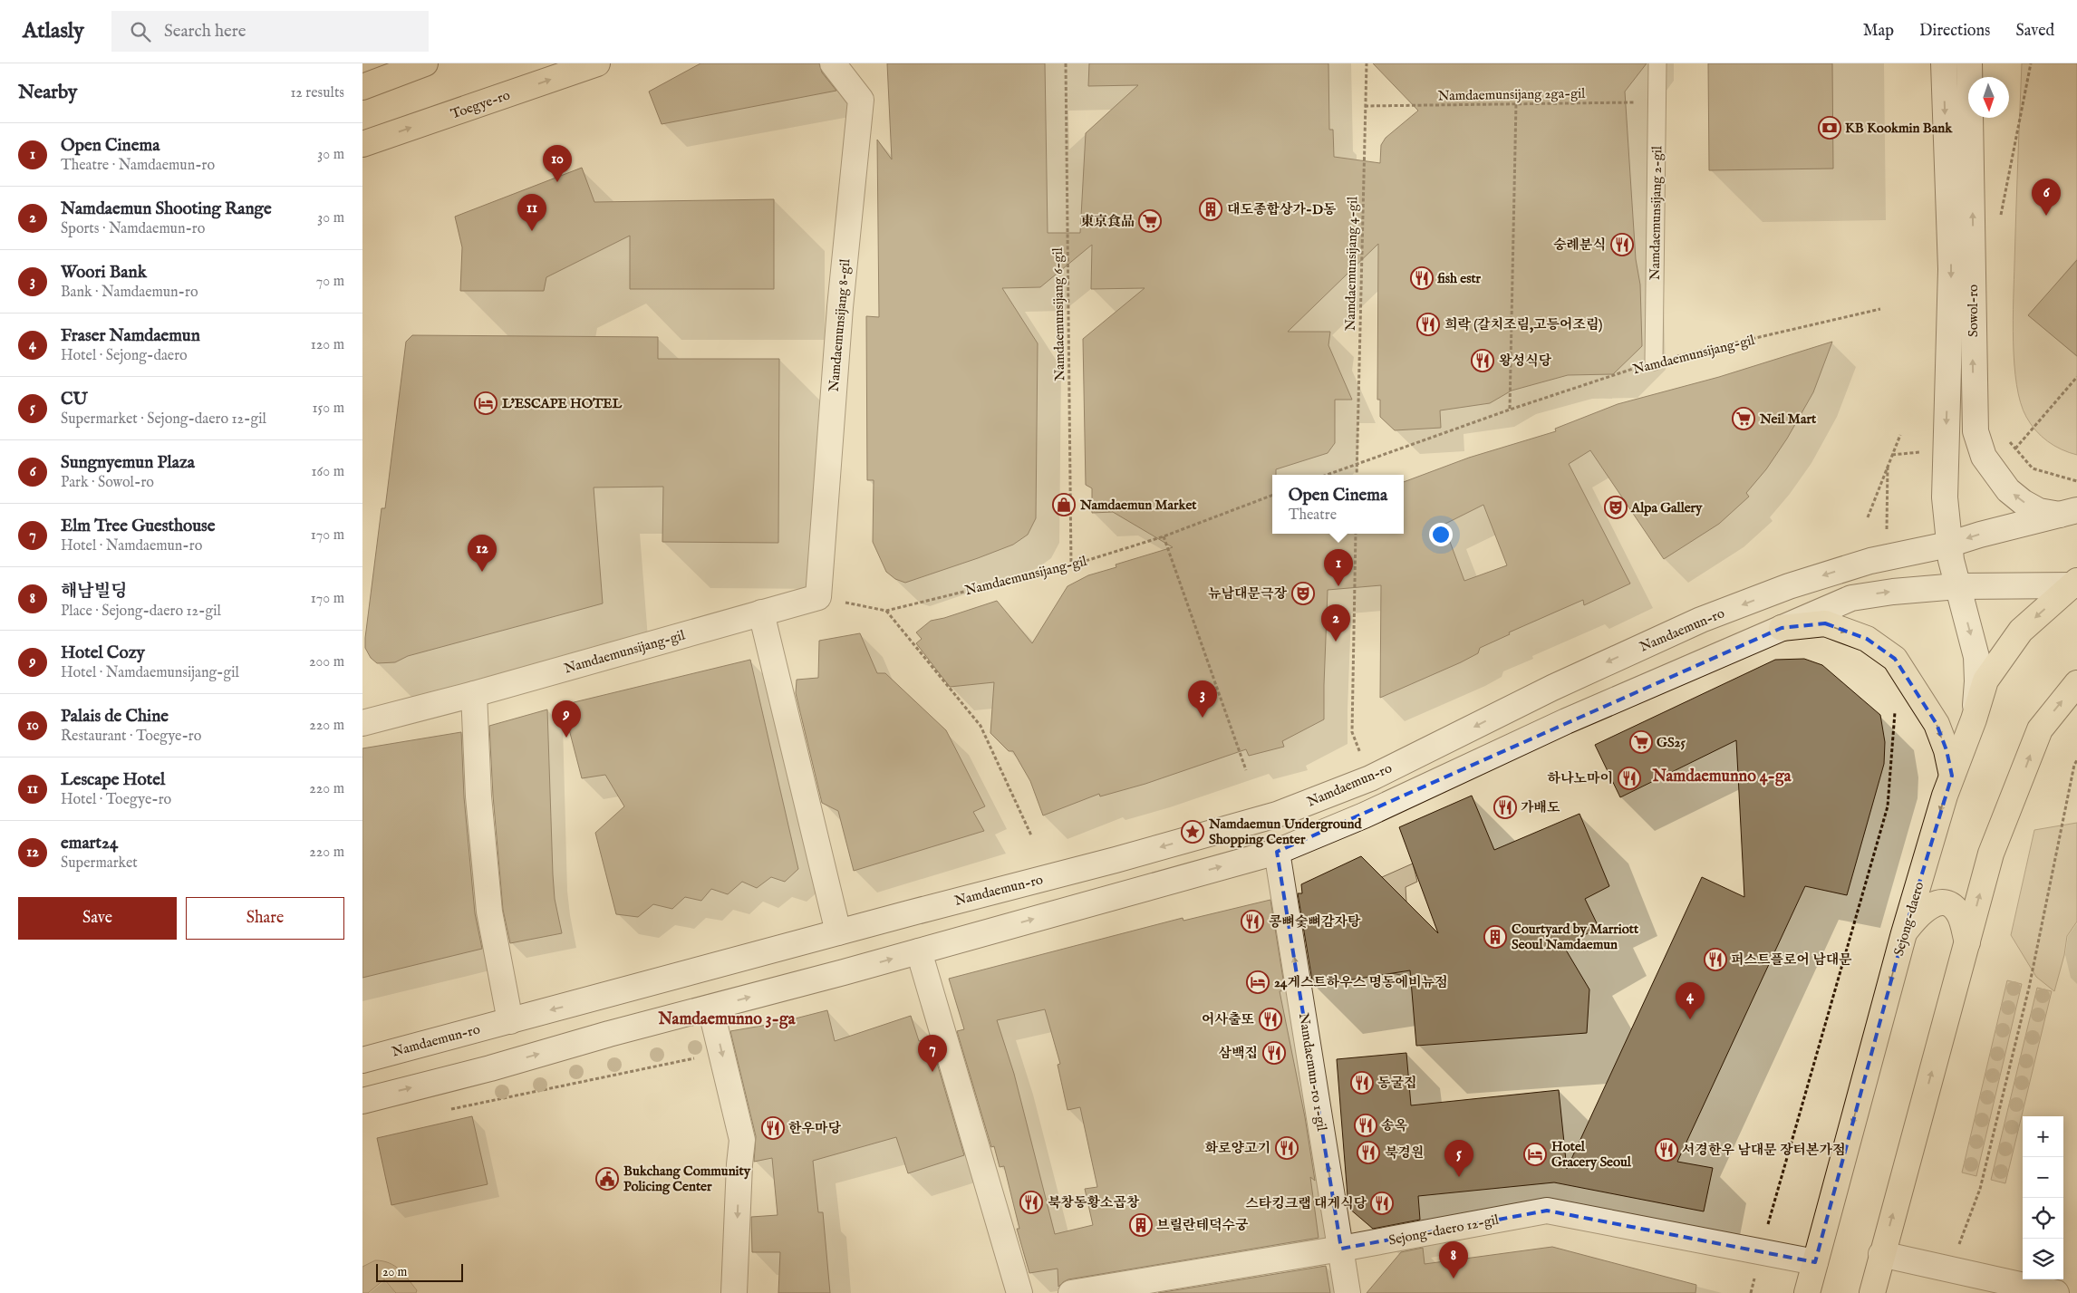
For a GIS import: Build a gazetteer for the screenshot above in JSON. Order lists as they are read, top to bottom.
{
  "streets": {
    "main road": [
      "Toegye-ro",
      "Sowol-ro",
      "Namdaemunsijang 8-gil",
      "Namdaemunsijang-gil",
      "Namdaemun-ro",
      "Sejong-daero",
      "Namdaemun-ro 1-gil",
      "Sejong-daero 12-gil"
    ],
    "lane": ["Namdaemunsijang 2-gil"],
    "path": ["Namdaemunsijang 2ga-gil", "Namdaemunsijang 4-gil", "Namdaemunsijang 6-gil"]
  },
  "crossings": [
    ["Namdaemunsijang 2ga-gil", "Namdaemunsijang 2-gil"],
    ["Namdaemunsijang 2ga-gil", "Namdaemunsijang 4-gil"],
    ["Namdaemunsijang 2-gil", "Namdaemunsijang-gil"],
    ["Namdaemunsijang 4-gil", "Namdaemunsijang-gil"],
    ["Sowol-ro", "Namdaemun-ro"],
    ["Namdaemunsijang 6-gil", "Namdaemunsijang-gil"],
    ["Namdaemunsijang 8-gil", "Namdaemunsijang-gil"],
    ["Sejong-daero", "Sejong-daero 12-gil"],
    ["Namdaemun-ro 1-gil", "Sejong-daero 12-gil"]
  ],
  "one_way": ["Toegye-ro", "Namdaemun-ro 1-gil"],
  "districts": ["Namdaemunno 4-ga", "Namdaemunno 3-ga"],
  "places": {
    "bank": ["KB Kookmin Bank"],
    "building": ["대도종합상가-D동", "Courtyard by Marriott Seoul Namdaemun", "브릴란테덕수궁"],
    "supermarket": ["東京食品", "Neil Mart", "GS25"],
    "restaurant": [
      "숭례분식",
      "fish estr",
      "희락 (갈치조림,고등어조림)",
      "왕성식당",
      "하나노마이",
      "가배도",
      "콩뼈숯뼈감자탕",
      "퍼스트플로어 남대문",
      "어사출또",
      "삼백집",
      "동굴집",
      "송옥",
      "한우마당",
      "화로양고기",
      "서경한우 남대문 장터본가점",
      "북경원",
      "북창동황소곱창",
      "스타킹크랩 대게식당"
    ],
    "hotel": ["L'ESCAPE HOTEL", "24게스트하우스 명동에비뉴점", "Hotel Gracery Seoul"],
    "shop": ["Namdaemun Market"],
    "theatre": ["Alpa Gallery", "뉴남대문극장"],
    "place": ["Namdaemun Underground Shopping Center"],
    "public building": ["Bukchang Community Policing Center"]
  },
  "scale_bar": "20 m",
  "north": "bottom",
  "page": {
    "header": "Atlasly",
    "search": "Search here",
    "nav": ["Map", "Directions", "Saved"],
    "heading": ["Nearby", "12 results"],
    "list": [
      {
        "mark": "1",
        "name": "Open Cinema",
        "note": "Theatre · Namdaemun-ro",
        "value": "30 m"
      },
      {
        "mark": "2",
        "name": "Namdaemun Shooting Range",
        "note": "Sports · Namdaemun-ro",
        "value": "30 m"
      },
      {
        "mark": "3",
        "name": "Woori Bank",
        "note": "Bank · Namdaemun-ro",
        "value": "70 m"
      },
      {
        "mark": "4",
        "name": "Fraser Namdaemun",
        "note": "Hotel · Sejong-daero",
        "value": "120 m"
      },
      {
        "mark": "5",
        "name": "CU",
        "note": "Supermarket · Sejong-daero 12-gil",
        "value": "150 m"
      },
      {
        "mark": "6",
        "name": "Sungnyemun Plaza",
        "note": "Park · Sowol-ro",
        "value": "160 m"
      },
      {
        "mark": "7",
        "name": "Elm Tree Guesthouse",
        "note": "Hotel · Namdaemun-ro",
        "value": "170 m"
      },
      {
        "mark": "8",
        "name": "해남빌딩",
        "note": "Place · Sejong-daero 12-gil",
        "value": "170 m"
      },
      {
        "mark": "9",
        "name": "Hotel Cozy",
        "note": "Hotel · Namdaemunsijang-gil",
        "value": "200 m"
      },
      {
        "mark": "10",
        "name": "Palais de Chine",
        "note": "Restaurant · Toegye-ro",
        "value": "220 m"
      },
      {
        "mark": "11",
        "name": "Lescape Hotel",
        "note": "Hotel · Toegye-ro",
        "value": "220 m"
      },
      {
        "mark": "12",
        "name": "emart24",
        "note": "Supermarket",
        "value": "220 m"
      }
    ],
    "pins": [
      "10",
      "6",
      "11",
      "12",
      "1",
      "2",
      "3",
      "9",
      "4",
      "7",
      "5",
      "8"
    ],
    "popup": ["Open Cinema", "Theatre"],
    "buttons": ["Save", "Share"],
    "map_buttons": ["+", "−"],
    "scale": "20 m"
  }
}
